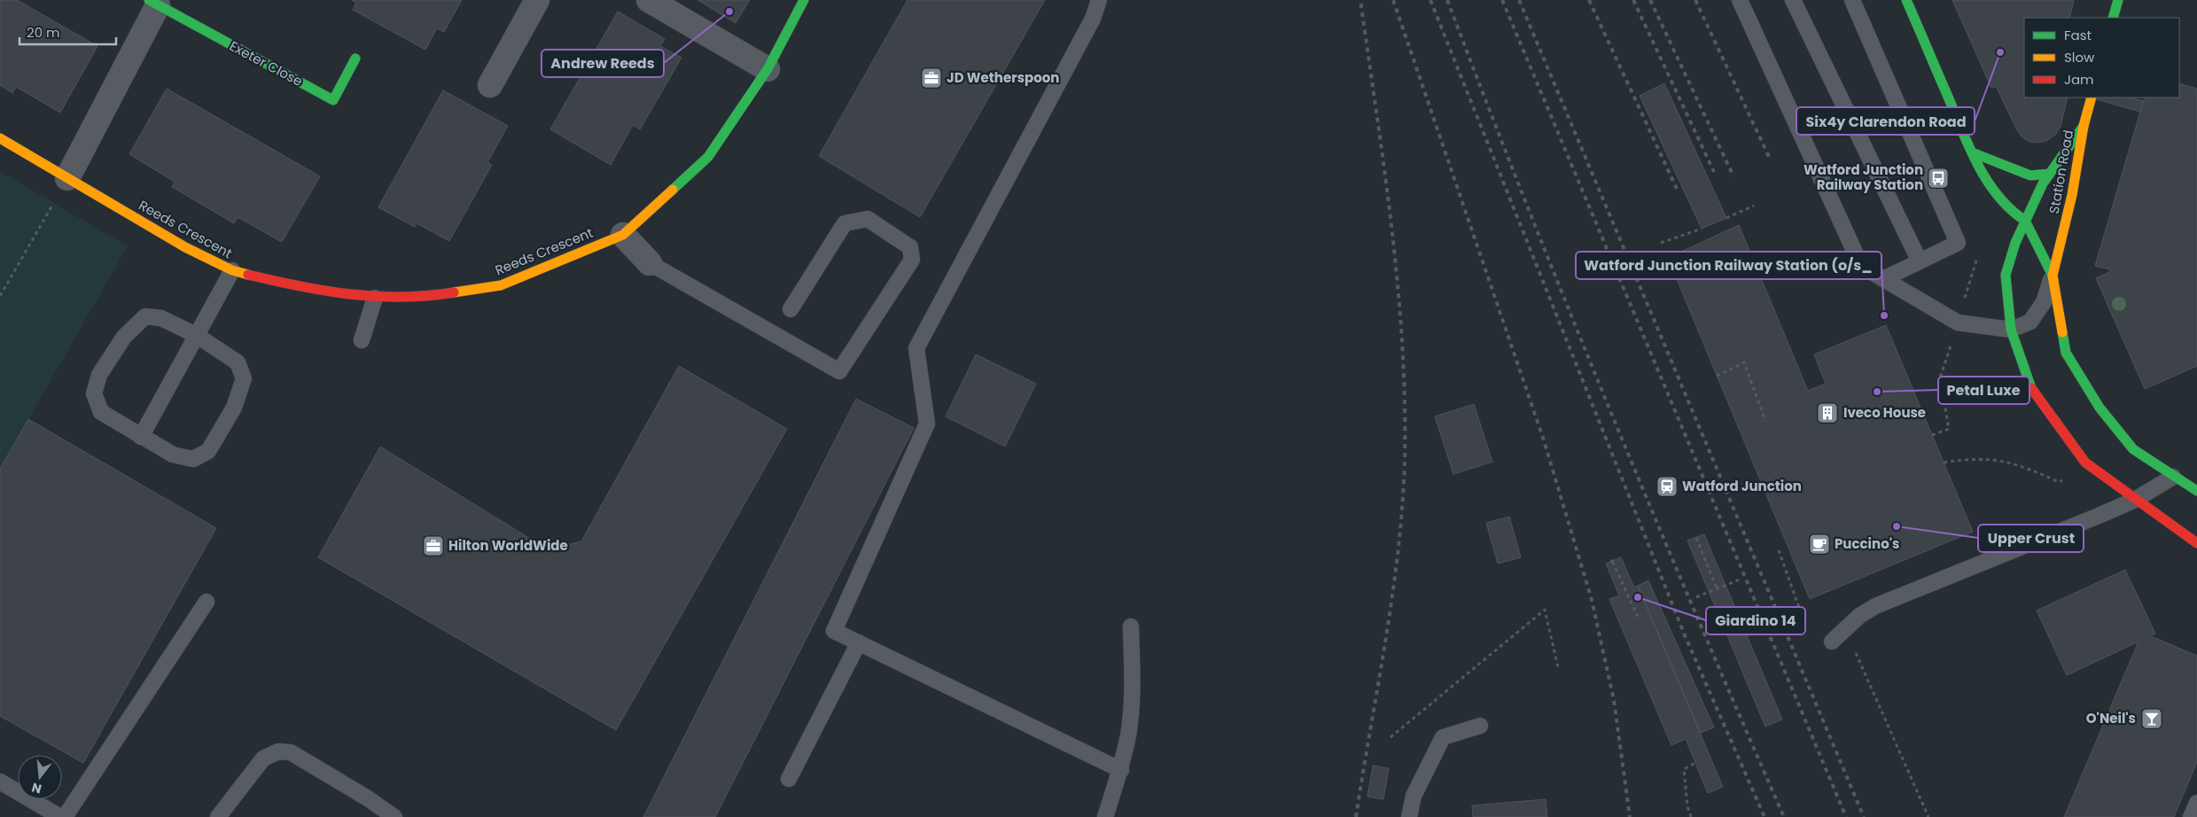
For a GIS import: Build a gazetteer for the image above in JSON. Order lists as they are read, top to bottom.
{
  "streets": {
    "street": ["Exeter Close", "Station Road", "Reeds Crescent"]
  },
  "crossings": [
    ["Exeter Close", "Reeds Crescent"]
  ],
  "places": {
    "other": [
      "Andrew Reeds",
      "Six4y Clarendon Road",
      "Watford Junction Railway Station (o/s_",
      "Petal Luxe",
      "Upper Crust",
      "Giardino 14"
    ],
    "office": ["JD Wetherspoon", "Hilton WorldWide"],
    "bus stop": ["Watford Junction Railway Station"],
    "building": ["Iveco House"],
    "station": ["Watford Junction"],
    "cafe": ["Puccino's"],
    "bar": ["O'Neil's"]
  },
  "legend": ["Fast", "Slow", "Jam"],
  "scale_bar": "20 m",
  "north": "bottom"
}
